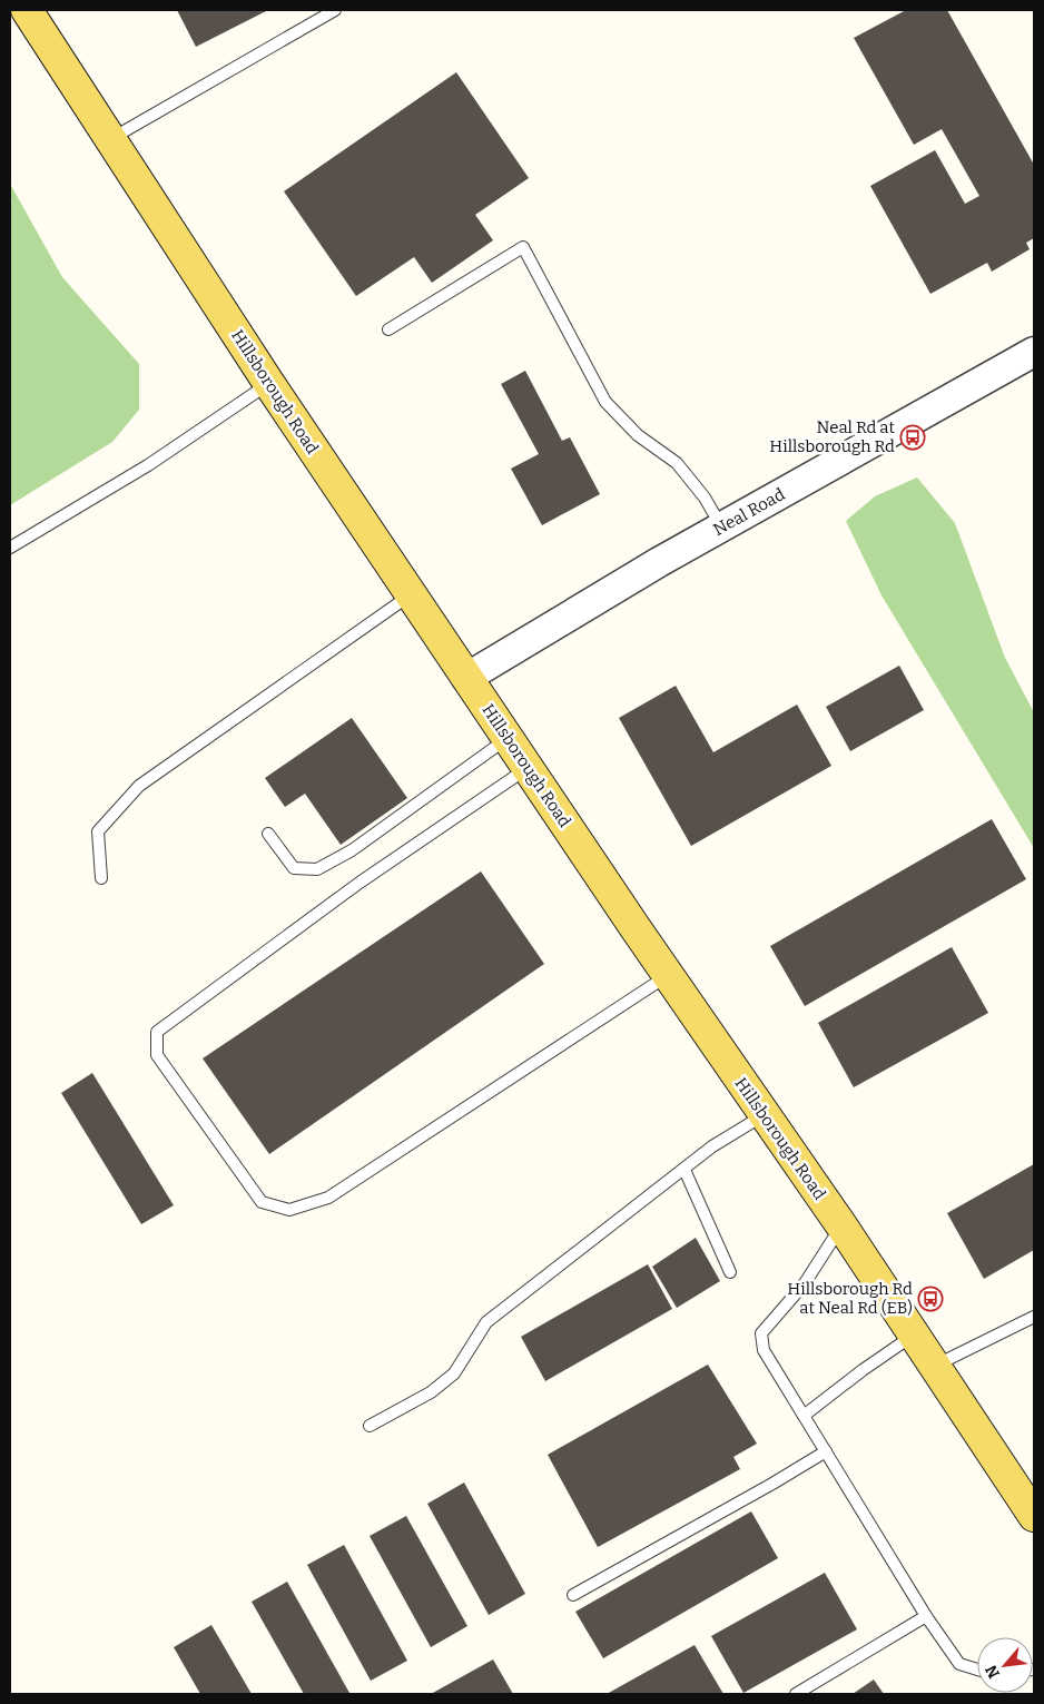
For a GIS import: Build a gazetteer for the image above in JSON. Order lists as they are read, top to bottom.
{
  "streets": {
    "main road": ["Hillsborough Road"],
    "street": ["Neal Road"]
  },
  "crossings": [
    ["Hillsborough Road", "Neal Road"]
  ],
  "places": {
    "bus stop": ["Neal Rd at Hillsborough Rd", "Hillsborough Rd at Neal Rd (EB)"]
  },
  "north": "bottom left"
}
